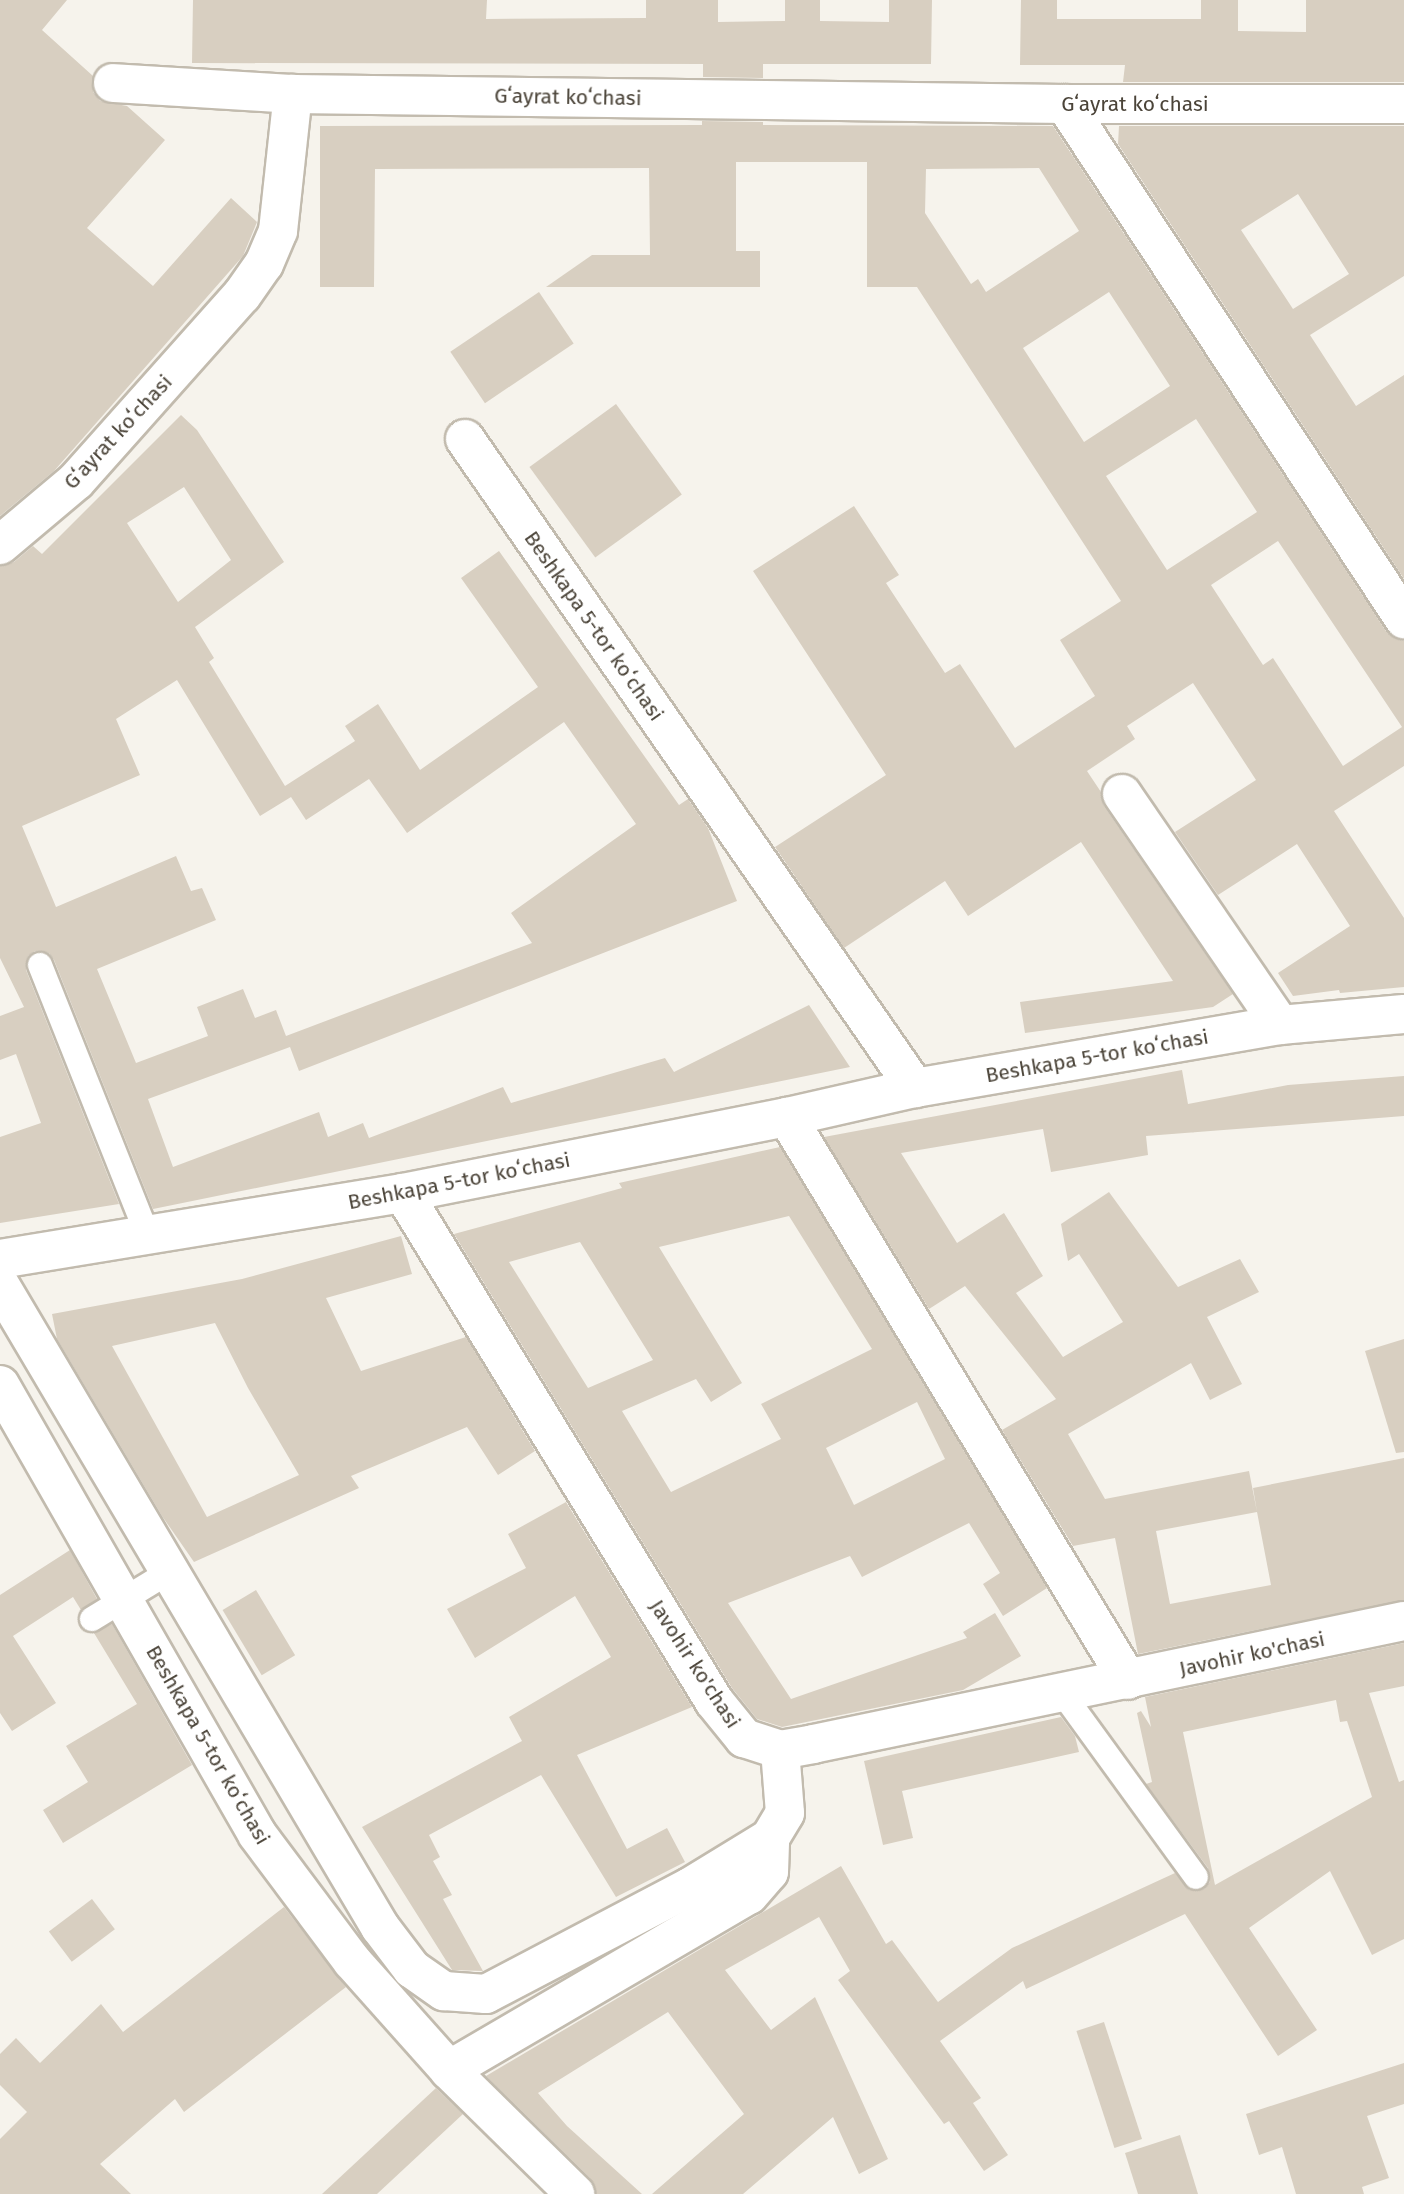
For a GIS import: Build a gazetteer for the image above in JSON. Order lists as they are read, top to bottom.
{
  "streets": {
    "street": ["Gʻayrat koʻchasi", "Beshkapa 5-tor koʻchasi", "Javohir ko'chasi"]
  },
  "crossings": [
    ["Beshkapa 5-tor koʻchasi", "Javohir ko'chasi"]
  ]
}
